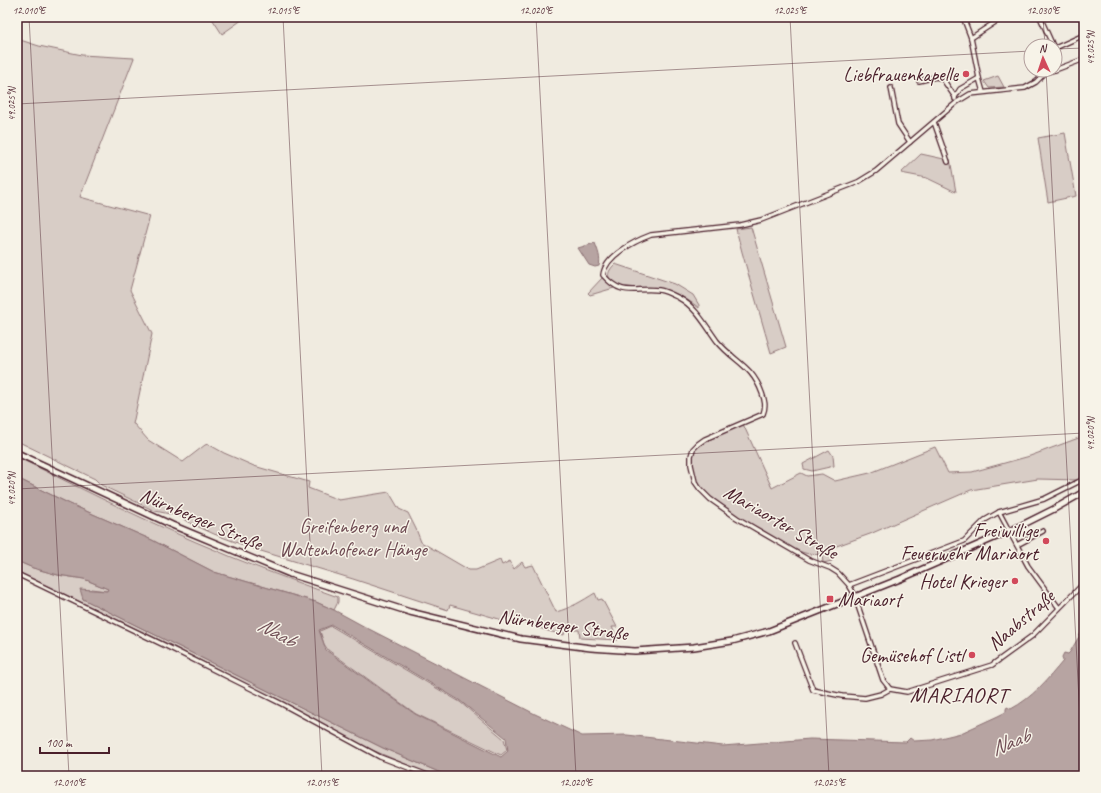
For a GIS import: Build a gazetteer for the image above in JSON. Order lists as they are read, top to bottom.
{
  "streets": {
    "main road": ["Nürnberger Straße"],
    "street": ["Mariaorter Straße", "Naabstraße"]
  },
  "districts": ["MARIAORT"],
  "water": ["Naab"],
  "parks": ["Greifenberg und Waltenhofener Hänge"],
  "places": {
    "other": [
      "Liebfrauenkapelle",
      "Freiwillige Feuerwehr Mariaort",
      "Hotel Krieger",
      "Gemüsehof Listl"
    ],
    "transit": ["Mariaort"]
  },
  "scale_bar": "100 m",
  "north": "top",
  "coordinates": [
    "12.010°E",
    "12.015°E",
    "12.020°E",
    "12.025°E",
    "12.030°E",
    "49.025°N",
    "49.020°N"
  ]
}
